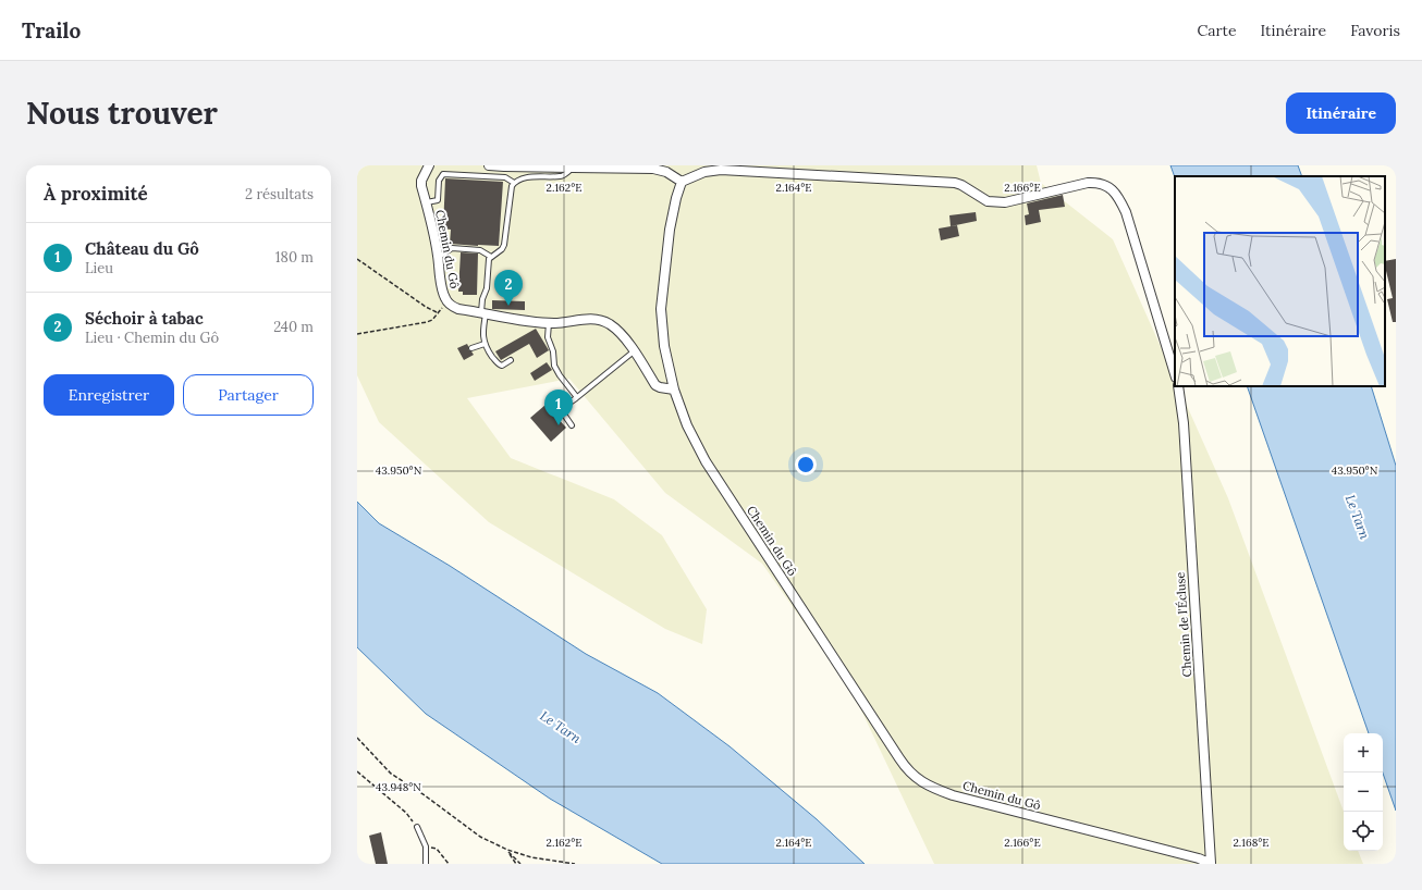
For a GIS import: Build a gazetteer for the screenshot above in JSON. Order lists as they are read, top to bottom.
{
  "streets": {
    "street": ["Chemin du Gô", "Chemin de l'Écluse"]
  },
  "crossings": [
    ["Chemin du Gô", "Chemin de l'Écluse"]
  ],
  "water": ["Le Tarn"],
  "page": {
    "header": "Trailo",
    "nav": ["Carte", "Itinéraire", "Favoris"],
    "buttons": [
      "Itinéraire",
      ["Enregistrer", "Partager"]
    ],
    "title": "Nous trouver",
    "heading": ["À proximité", "2 résultats"],
    "list": [
      {
        "mark": "1",
        "name": "Château du Gô",
        "note": "Lieu",
        "value": "180 m"
      },
      {
        "mark": "2",
        "name": "Séchoir à tabac",
        "note": "Lieu · Chemin du Gô",
        "value": "240 m"
      }
    ],
    "pins": ["2", "1"],
    "map_buttons": ["+", "−"]
  },
  "coordinates": [
    "2.162°E",
    "2.164°E",
    "2.166°E",
    "43.950°N",
    "43.948°N",
    "2.168°E"
  ]
}
